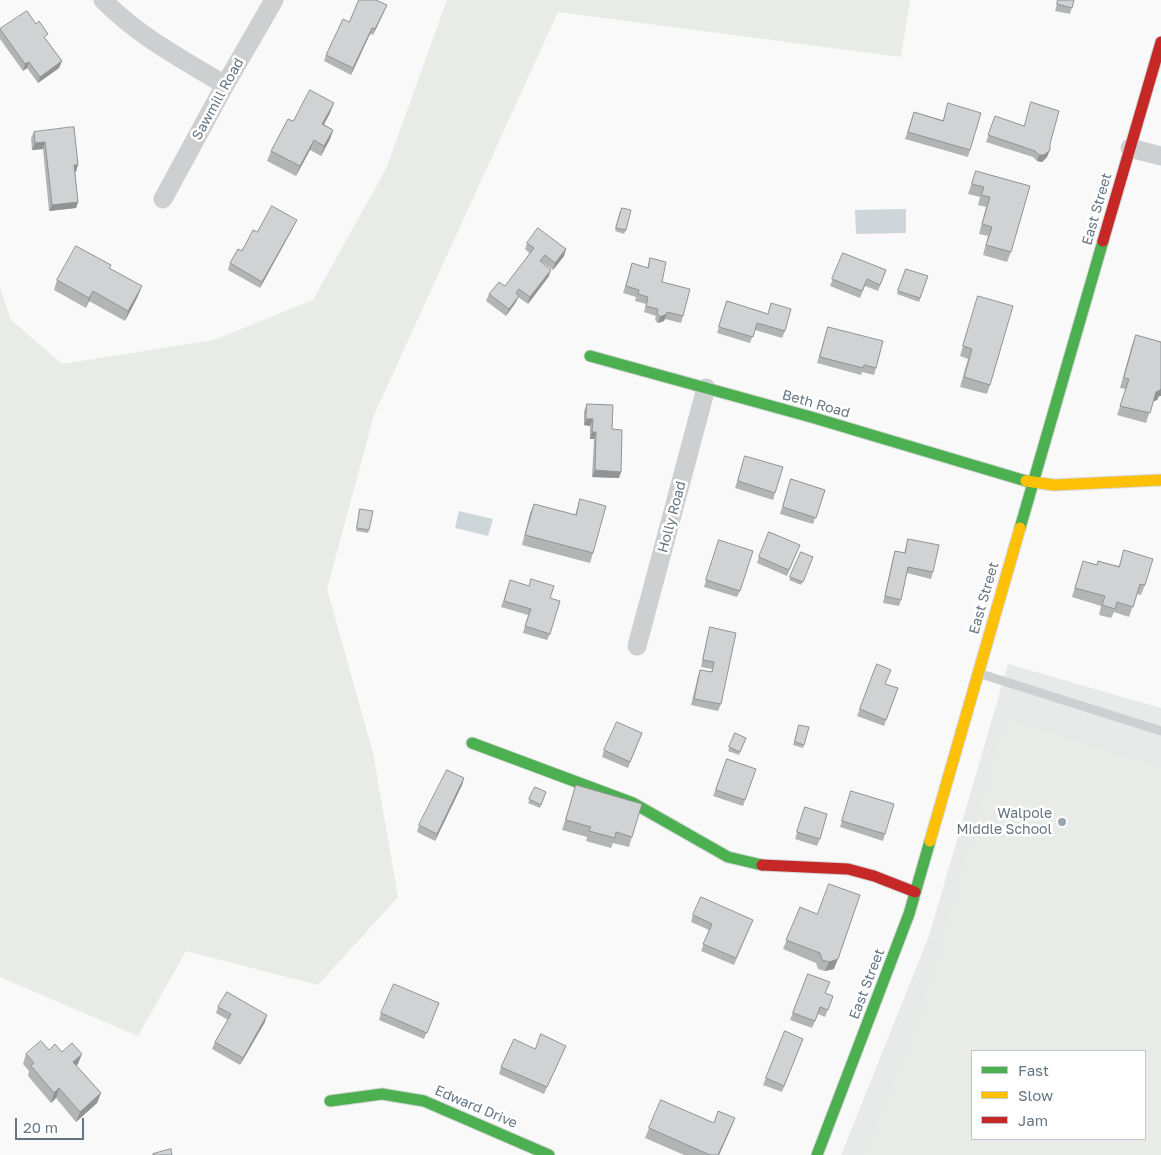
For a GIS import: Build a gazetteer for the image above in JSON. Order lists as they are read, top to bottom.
{
  "streets": {
    "street": [
      "Sawmill Road",
      "East Street",
      "Beth Road",
      "Holly Road",
      "Edward Drive"
    ]
  },
  "crossings": [
    ["East Street", "Beth Road"],
    ["Beth Road", "Holly Road"]
  ],
  "places": ["Walpole Middle School"],
  "legend": ["Fast", "Slow", "Jam"],
  "scale_bar": "20 m"
}
